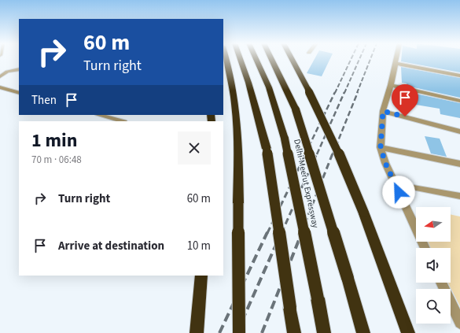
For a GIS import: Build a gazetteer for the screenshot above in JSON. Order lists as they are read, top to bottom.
{
  "streets": {
    "highway": ["Delhi-Meerut Expressway"]
  },
  "north": "left",
  "page": {
    "turn": ["60 m", "Turn right"],
    "then": "Then",
    "heading": ["1 min", "70 m · 06:48"],
    "list": [
      {
        "name": "Turn right",
        "value": "60 m"
      },
      {
        "name": "Arrive at destination",
        "value": "10 m"
      }
    ]
  }
}
